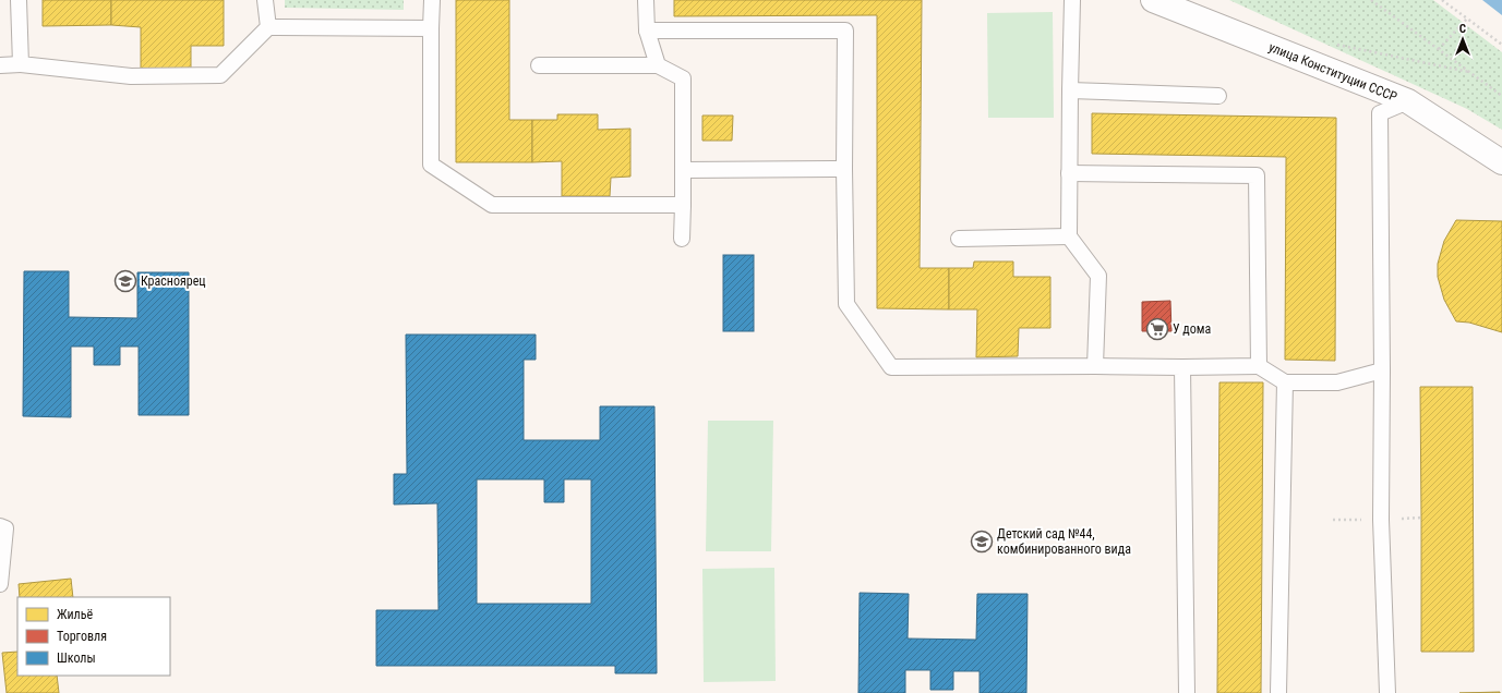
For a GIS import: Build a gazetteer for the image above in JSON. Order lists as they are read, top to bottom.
{
  "streets": {
    "street": ["улица Конституции СССР"]
  },
  "places": {
    "school or university": ["Красноярец", "Детский сад №44, комбинированного вида"],
    "supermarket": ["У дома"]
  },
  "legend": ["Жильё", "Торговля", "Школы"],
  "north": "top"
}
